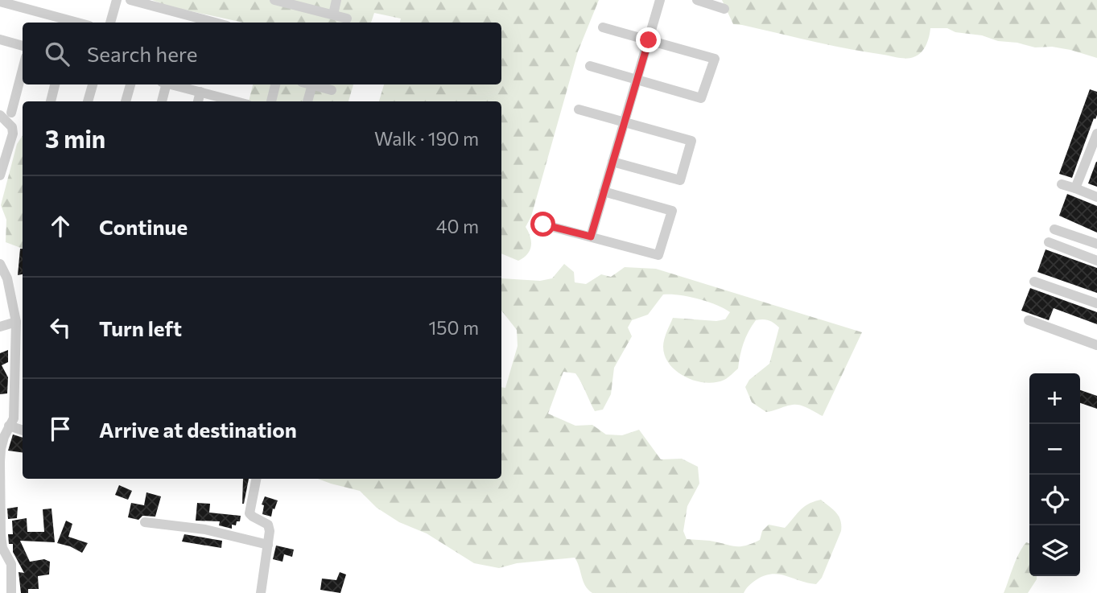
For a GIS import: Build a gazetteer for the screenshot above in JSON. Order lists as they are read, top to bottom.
{
  "page": {
    "search": "Search here",
    "heading": ["3 min", "Walk · 190 m"],
    "list": [
      ["Continue", "40 m"],
      ["Turn left", "150 m"],
      "Arrive at destination"
    ],
    "map_buttons": ["+", "−"]
  }
}
